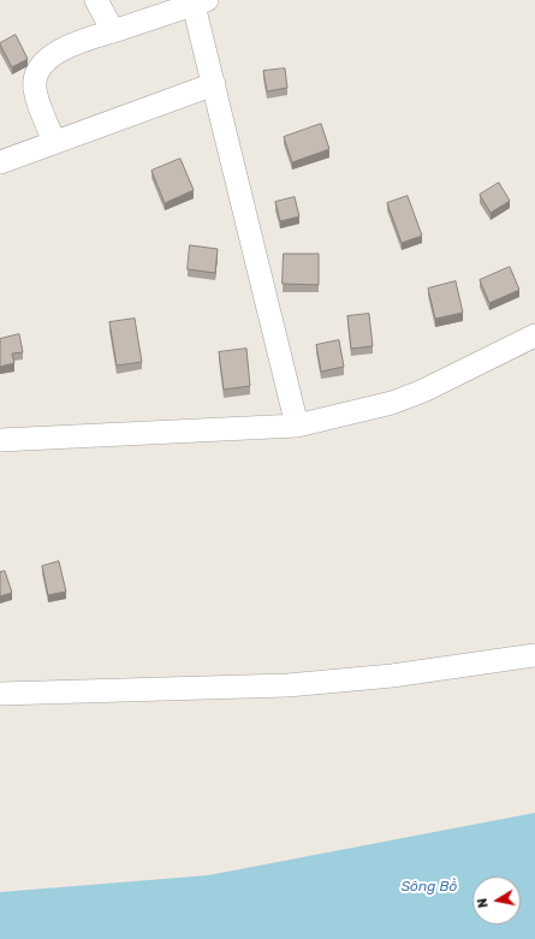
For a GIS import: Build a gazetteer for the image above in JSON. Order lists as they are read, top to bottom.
{
  "water": ["Sông Bồ"],
  "north": "left"
}
